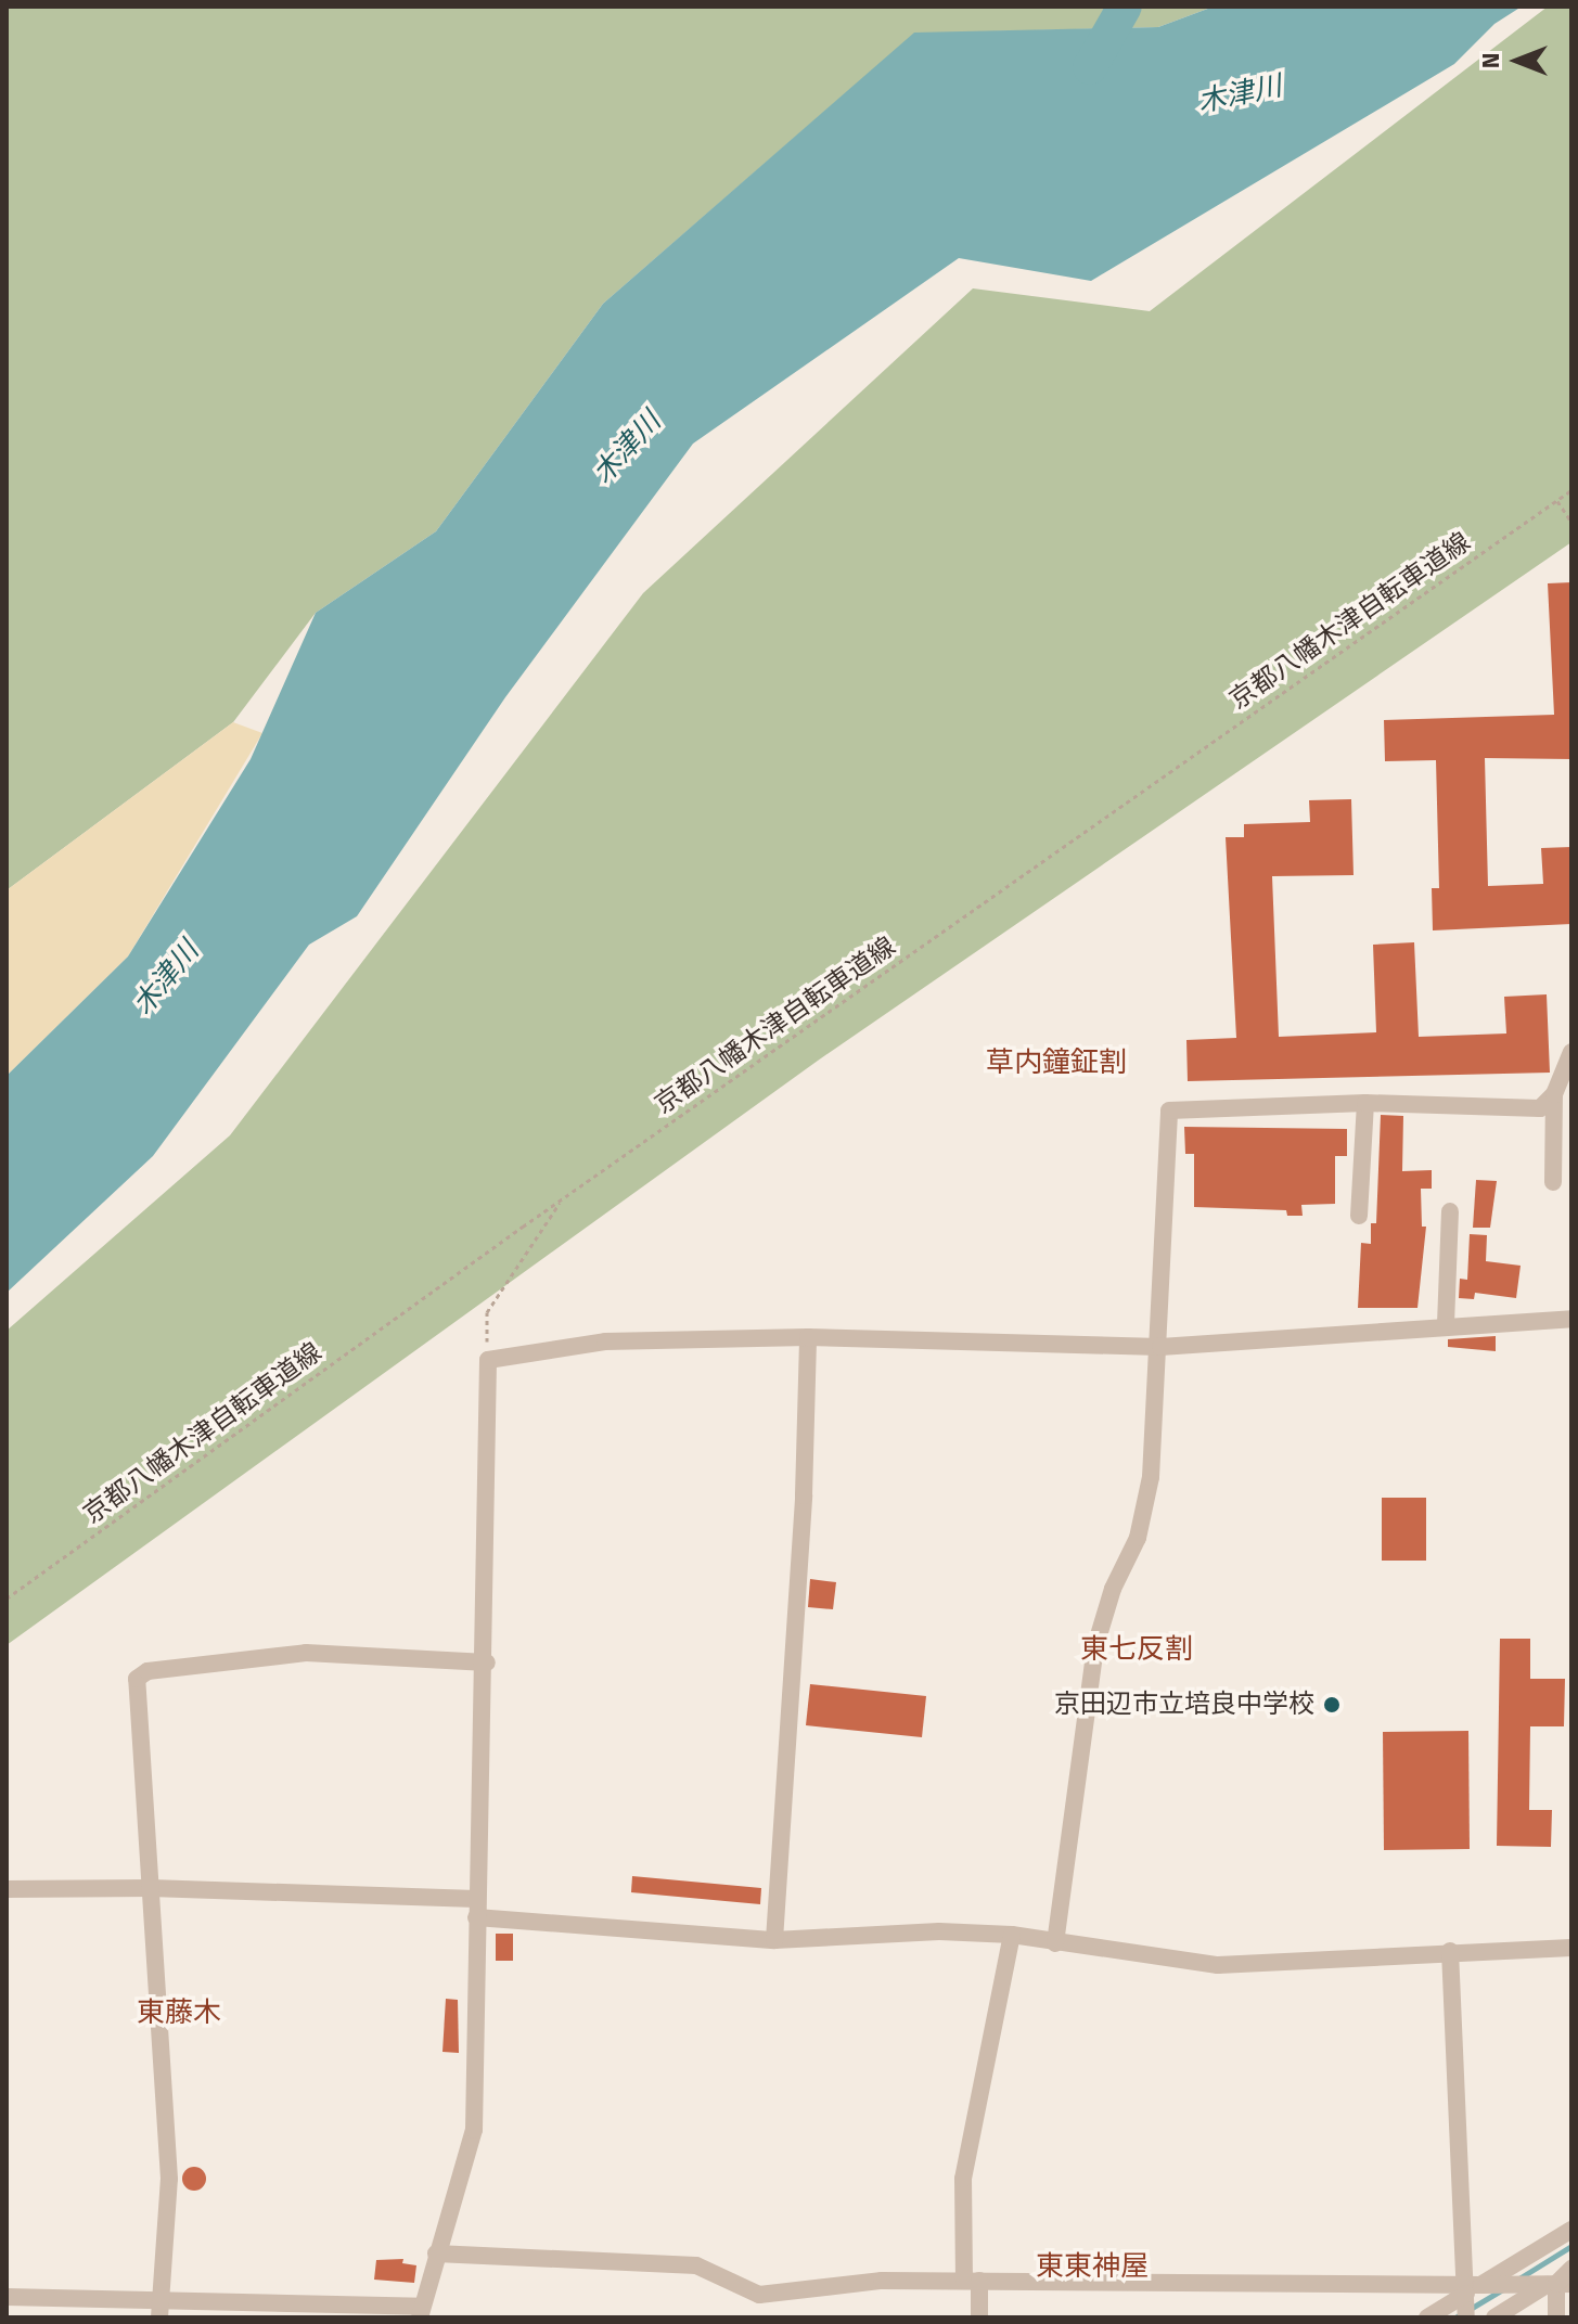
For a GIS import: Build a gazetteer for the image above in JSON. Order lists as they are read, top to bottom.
{
  "streets": {
    "path": ["京都八幡木津自転車道線"]
  },
  "districts": [
    "草内鐘鉦割",
    "東七反割",
    "東藤木",
    "東東神屋"
  ],
  "water": ["木津川"],
  "places": ["京田辺市立培良中学校"],
  "north": "left"
}
